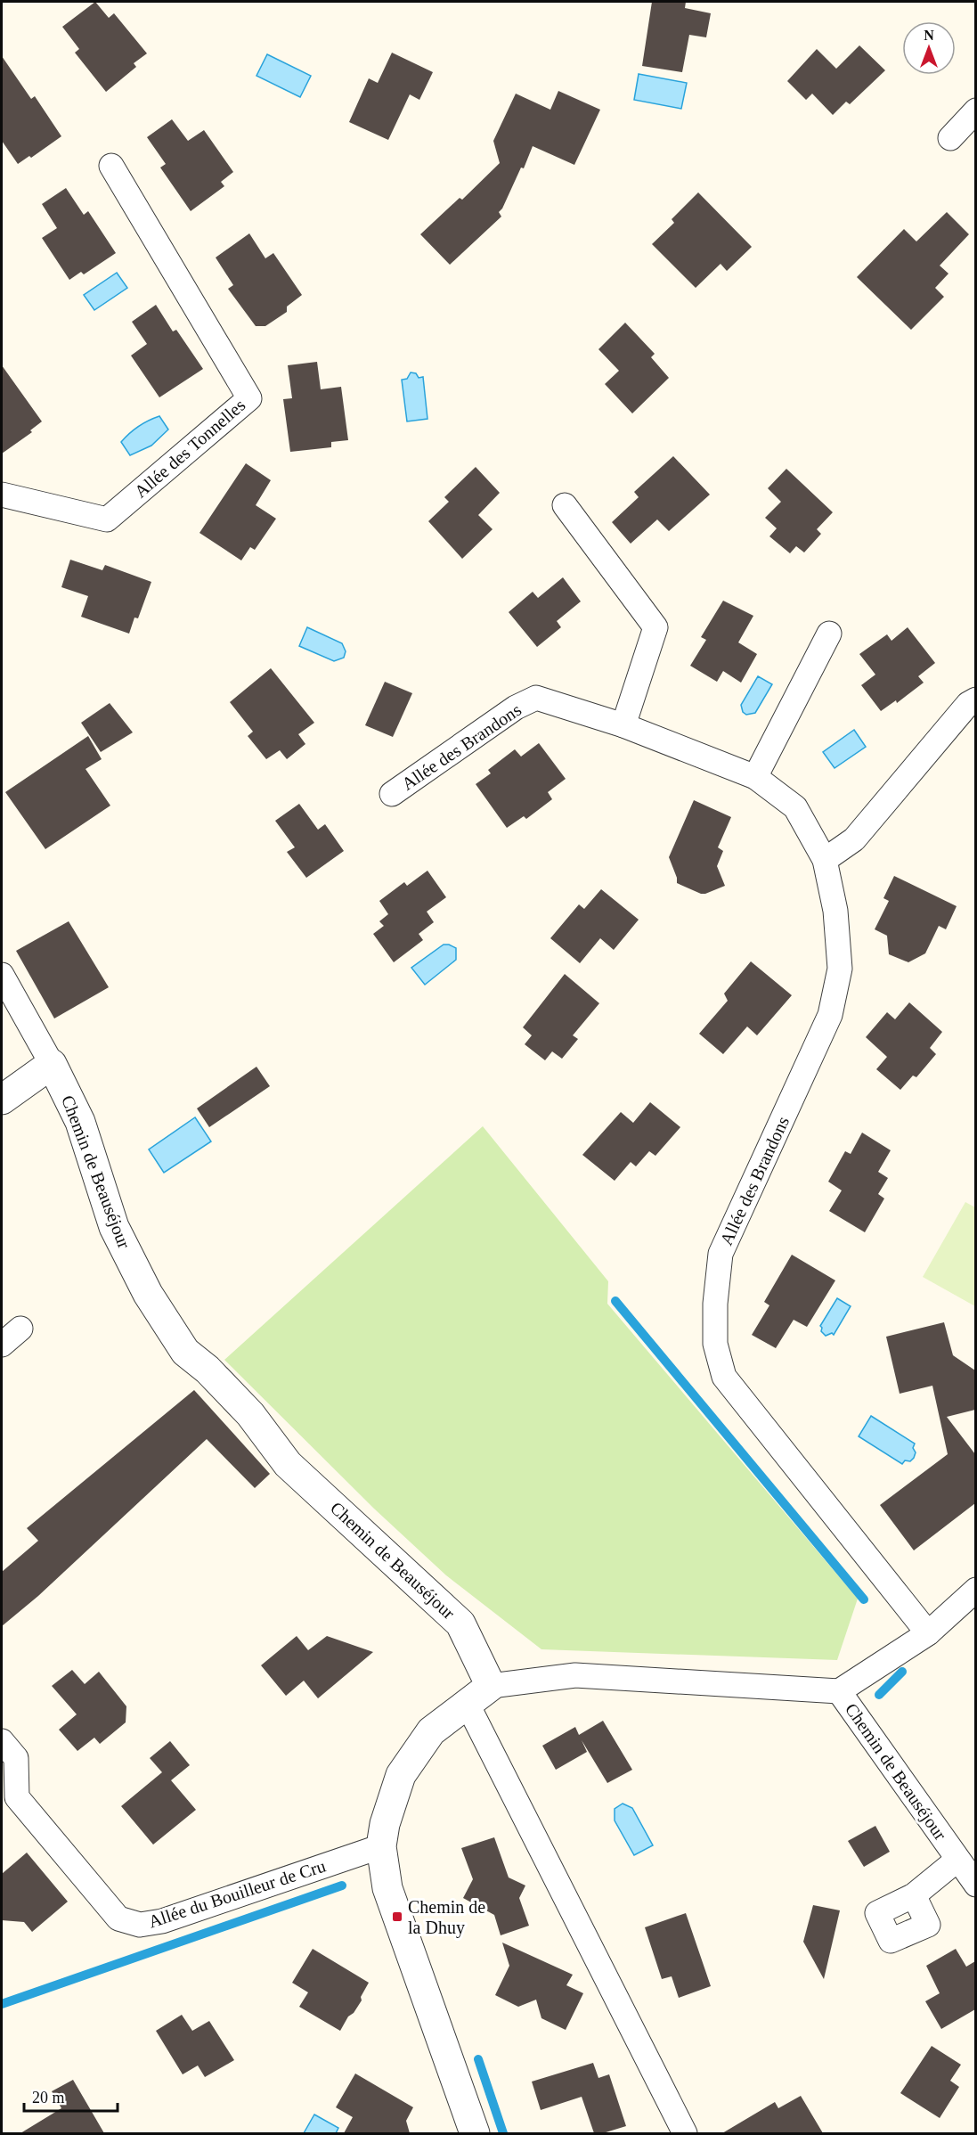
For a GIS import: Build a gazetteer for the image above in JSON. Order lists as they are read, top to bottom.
{
  "streets": {
    "street": [
      "Allée des Tonnelles",
      "Allée des Brandons",
      "Chemin de Beauséjour",
      "Allée du Bouilleur de Cru"
    ]
  },
  "places": {
    "transit": ["Chemin de la Dhuy"]
  },
  "scale_bar": "20 m",
  "north": "top"
}
